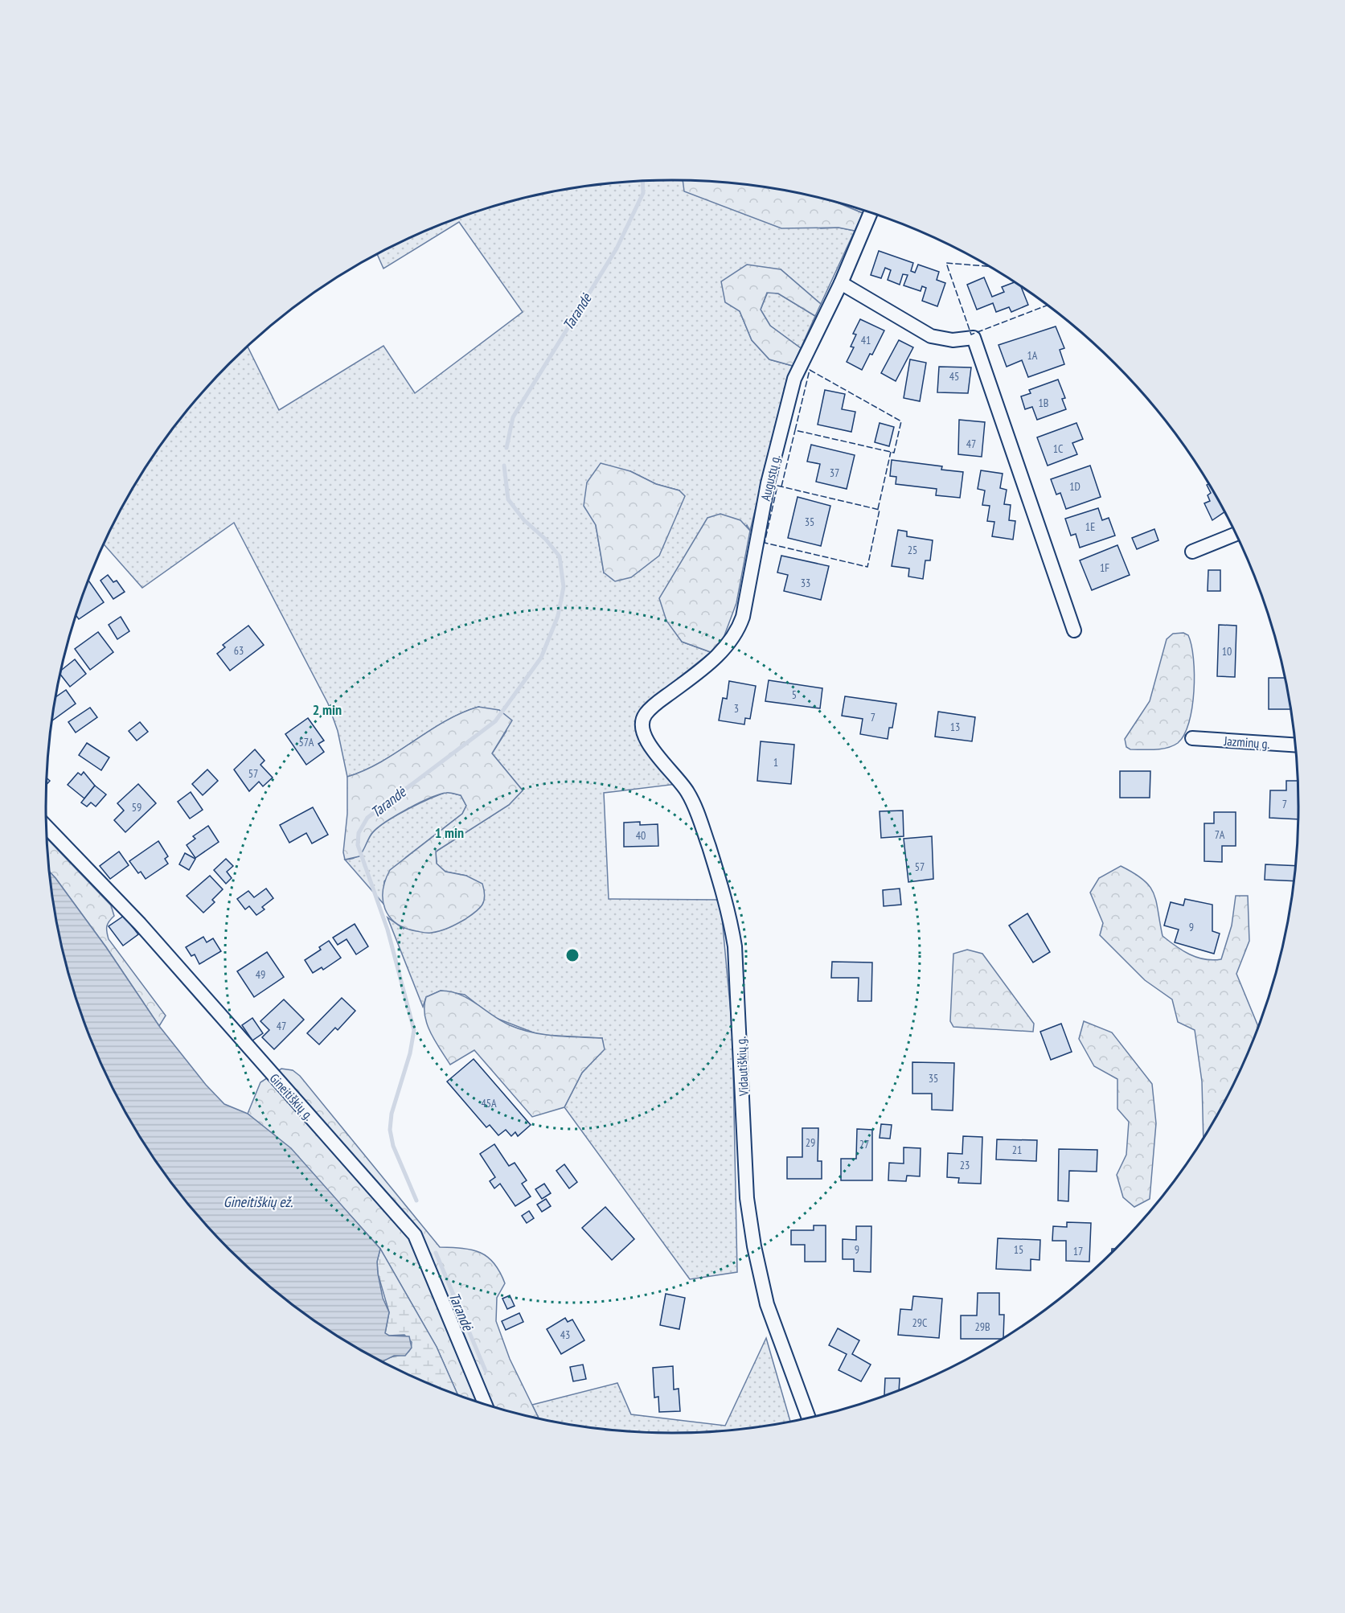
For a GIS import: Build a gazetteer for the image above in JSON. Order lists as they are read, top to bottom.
{
  "streets": {
    "street": [
      "Augustų g.",
      "Jazminų g.",
      "Vidautiškių g.",
      "Gineitiškių g."
    ]
  },
  "crossings": [
    ["Augustų g.", "Vidautiškių g."]
  ],
  "water": ["Tarandė", "Gineitiškių ež."],
  "house_numbers": [
    "41",
    "1A",
    "45",
    "1B",
    "47",
    "1C",
    "37",
    "1D",
    "35",
    "1E",
    "25",
    "1F",
    "33",
    "63",
    "10",
    "5",
    "3",
    "7",
    "13",
    "57A",
    "1",
    "57",
    "7",
    "59",
    "7A",
    "40",
    "57",
    "9",
    "49",
    "47",
    "35",
    "45A",
    "29",
    "27",
    "21",
    "23",
    "9",
    "15",
    "17",
    "29C",
    "29B",
    "43"
  ],
  "rings": ["2 min", "1 min"]
}
